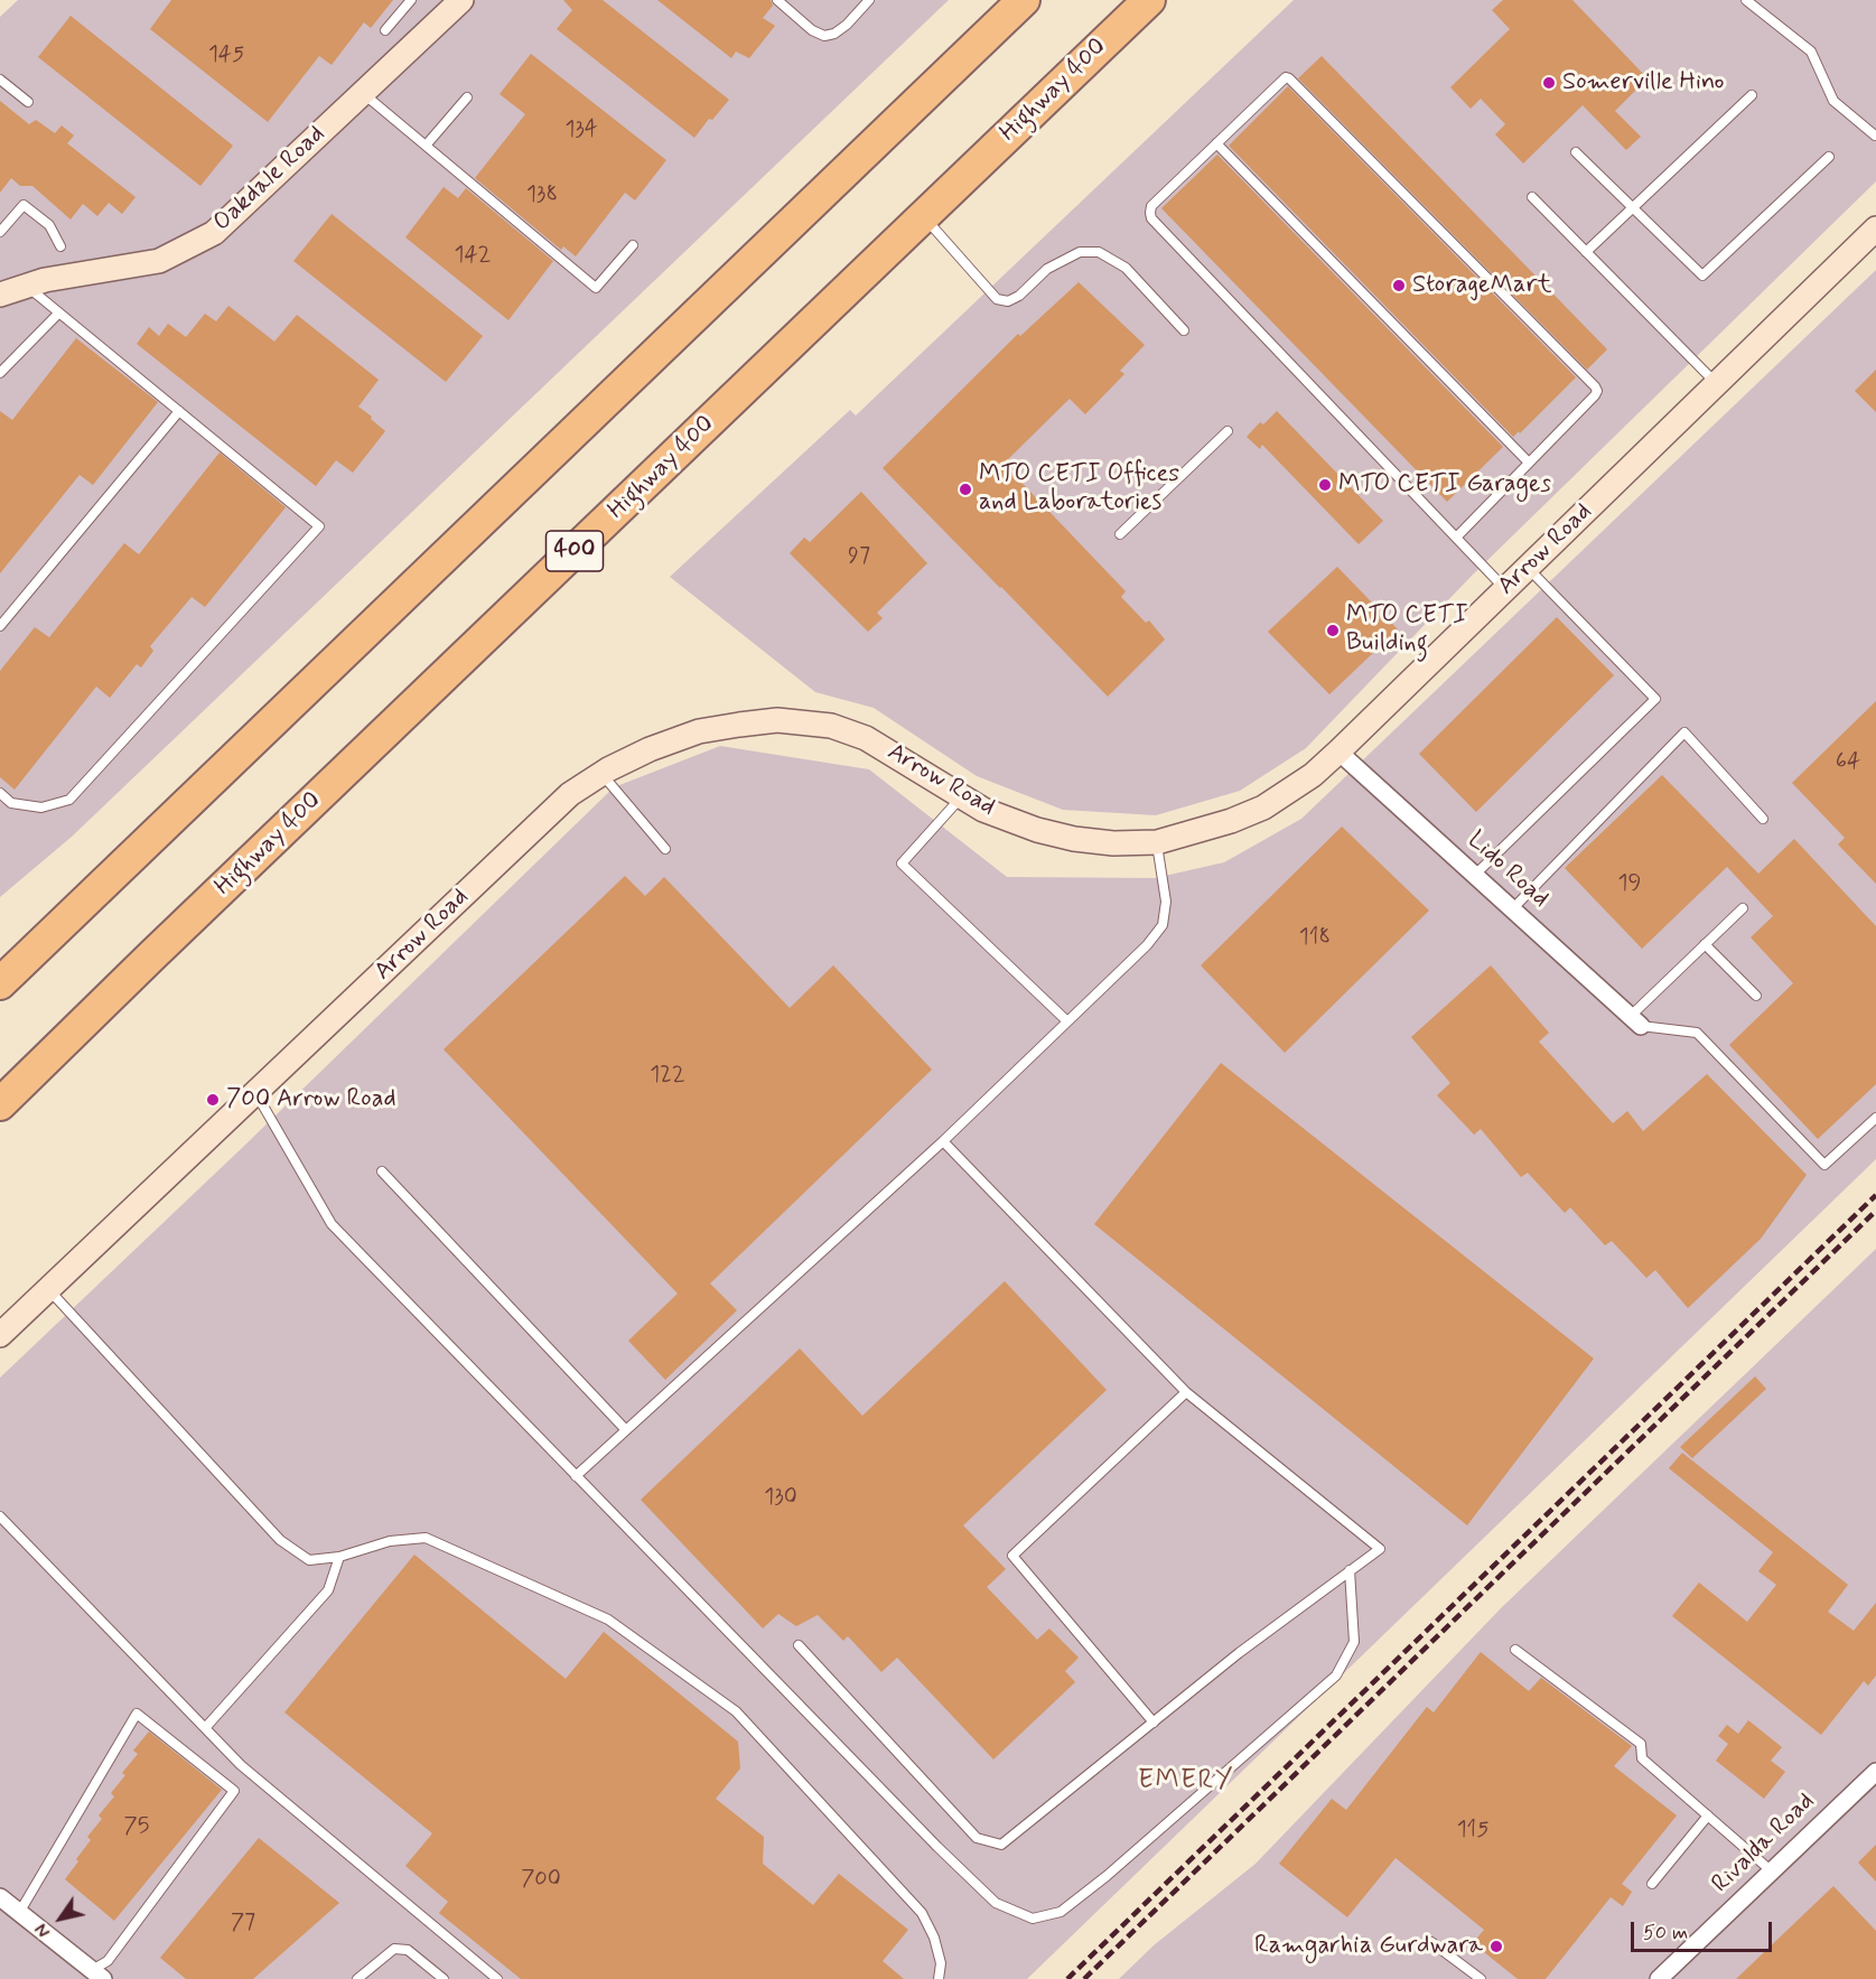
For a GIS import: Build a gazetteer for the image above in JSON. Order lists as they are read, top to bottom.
{
  "streets": {
    "highway": ["Highway 400", "400"],
    "street": [
      "Oakdale Road",
      "Arrow Road",
      "Lido Road",
      "Rivalda Road"
    ]
  },
  "crossings": [
    ["Arrow Road", "Lido Road"]
  ],
  "districts": ["EMERY"],
  "places": [
    "Somerville Hino",
    "StorageMart",
    "MTO CETI Garages",
    "MTO CETI Offices and Laboratories",
    "MTO CETI Building",
    "700 Arrow Road",
    "Ramgarhia Gurdwara"
  ],
  "house_numbers": [
    "145",
    "134",
    "138",
    "142",
    "97",
    "64",
    "19",
    "118",
    "122",
    "130",
    "75",
    "115",
    "700",
    "77"
  ],
  "scale_bar": "50 m",
  "north": "bottom left"
}
